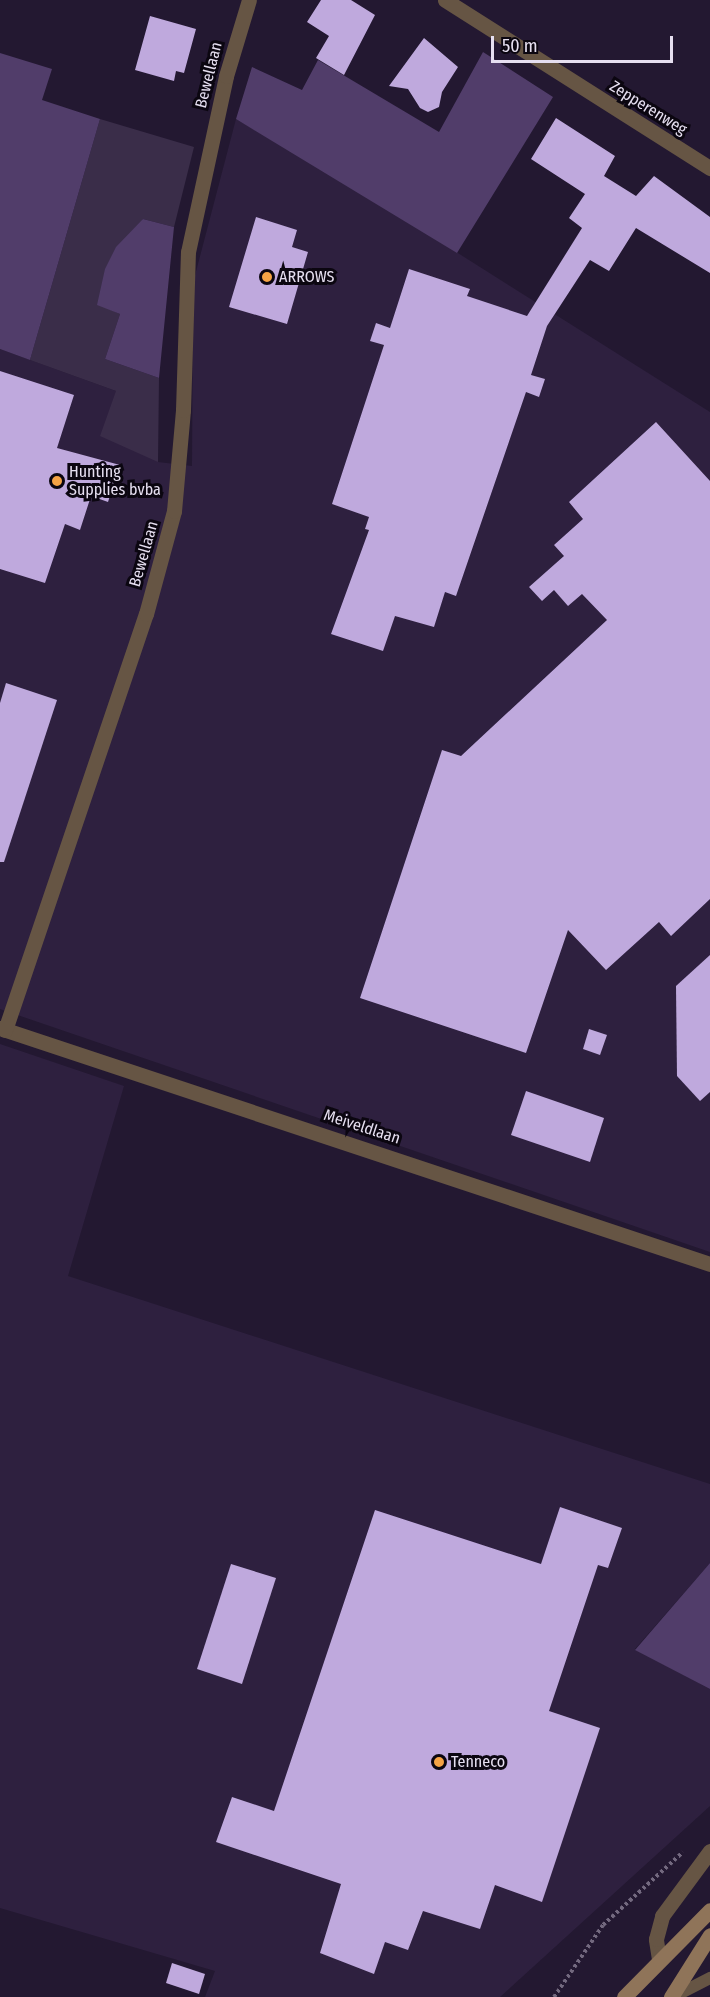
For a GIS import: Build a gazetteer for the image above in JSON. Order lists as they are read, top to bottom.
{
  "streets": {
    "street": ["Bewellaan", "Zepperenweg", "Meiveldlaan"]
  },
  "crossings": [
    ["Bewellaan", "Meiveldlaan"]
  ],
  "places": ["ARROWS", "Hunting Supplies bvba", "Tenneco"],
  "scale_bar": "50 m"
}
